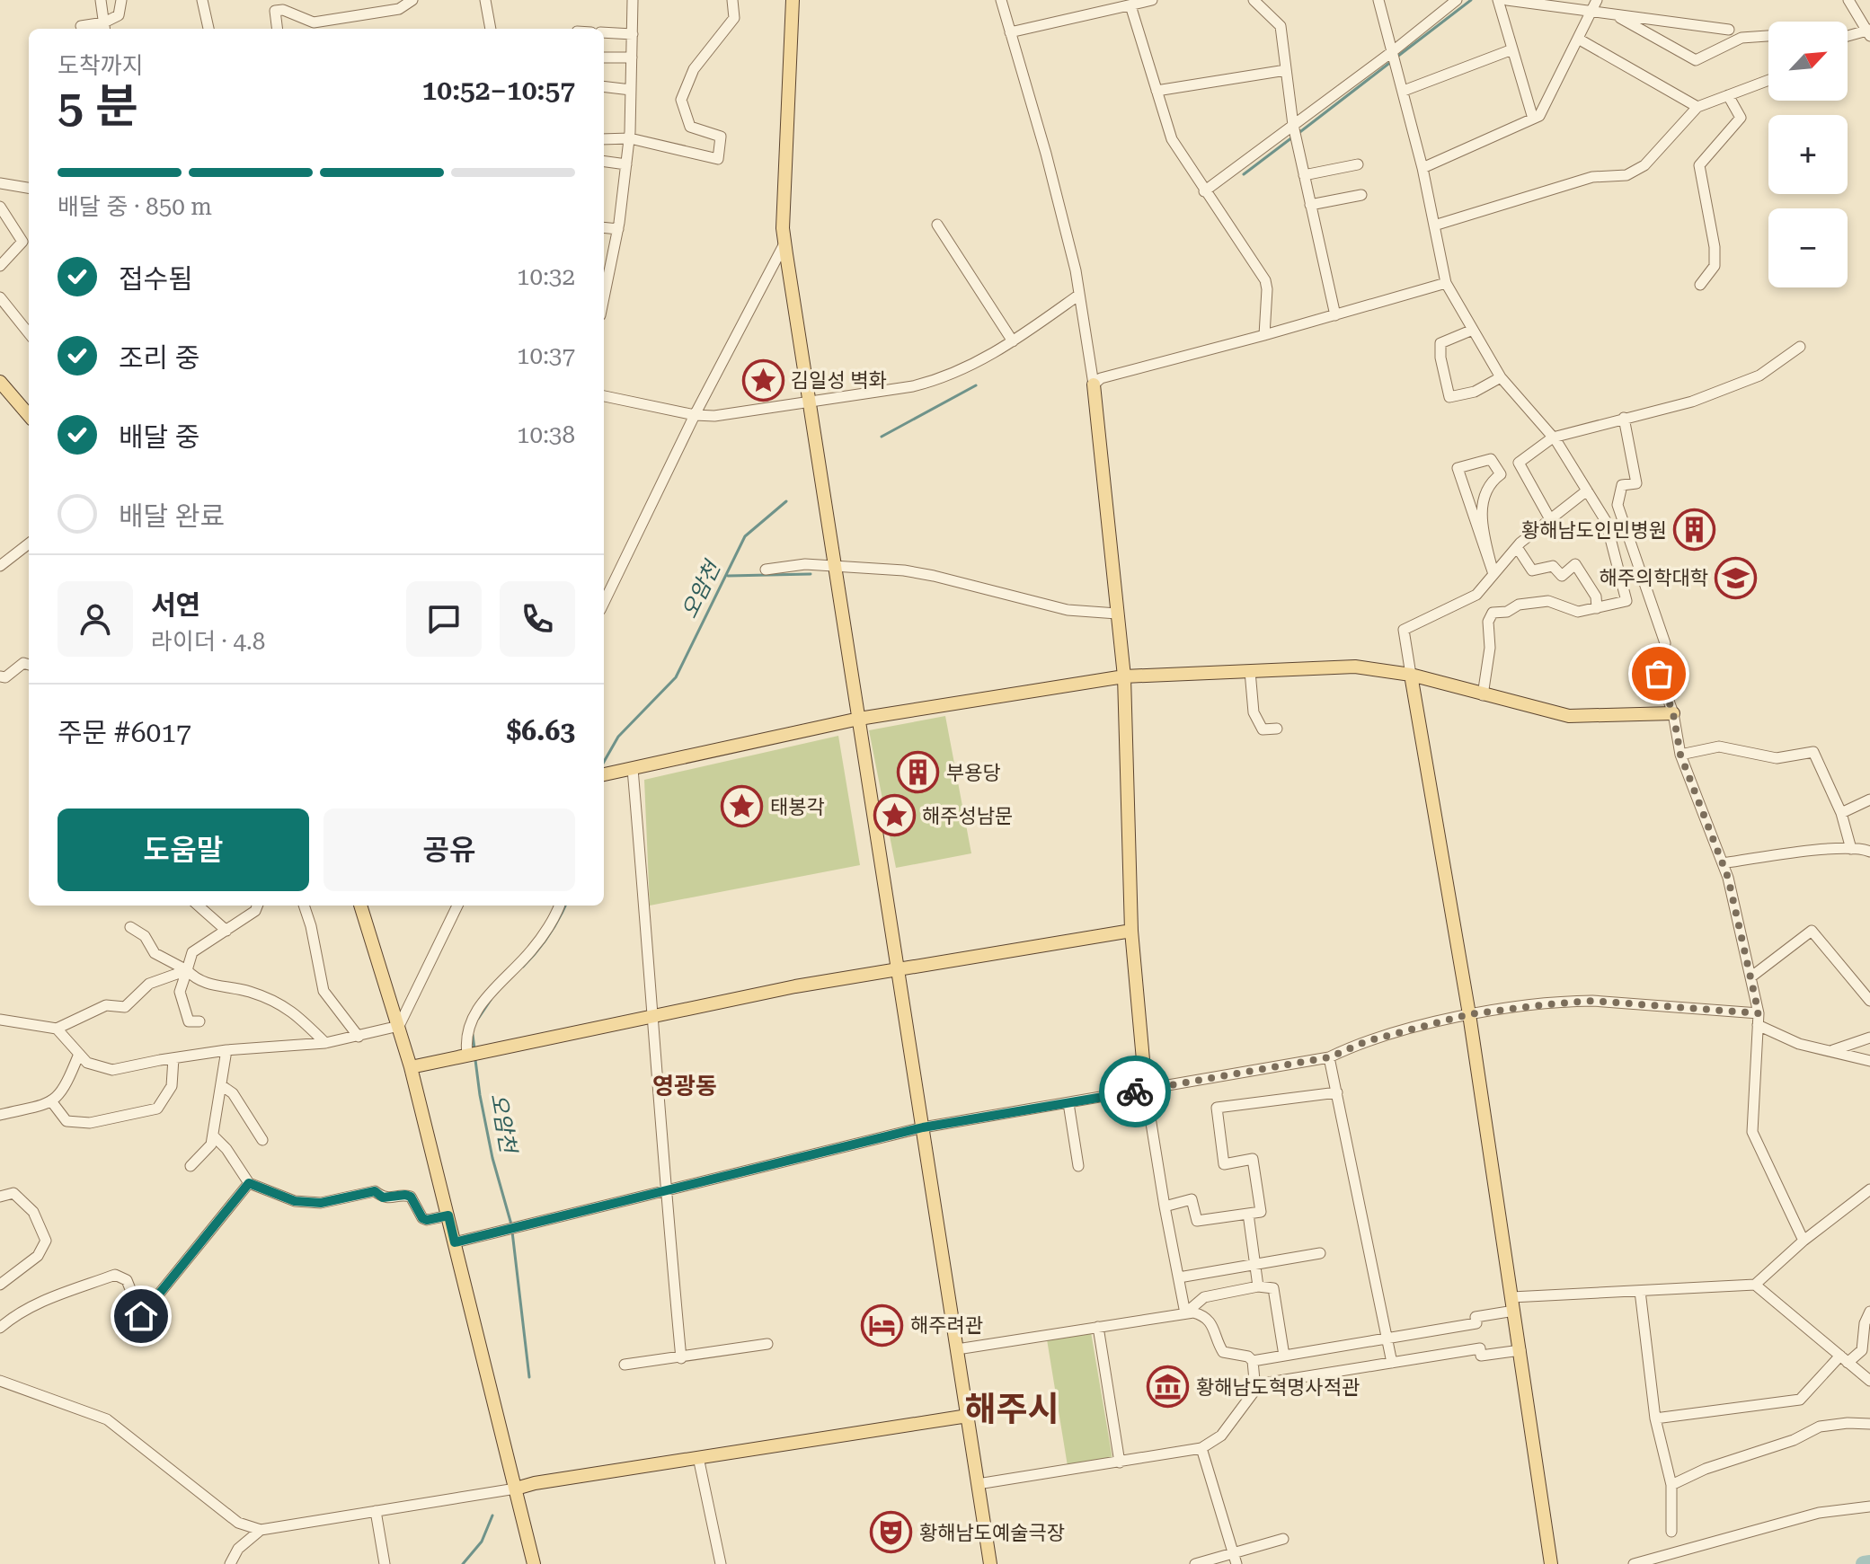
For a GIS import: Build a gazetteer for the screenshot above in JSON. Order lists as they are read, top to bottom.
{
  "districts": ["영광동", "해주시"],
  "water": ["오암천"],
  "places": {
    "place": ["김일성 벽화", "태봉각", "해주성남문"],
    "building": ["황해남도인민병원", "부용당"],
    "school or university": ["해주의학대학"],
    "hotel": ["해주려관"],
    "museum": ["황해남도혁명사적관"],
    "theatre": ["황해남도예술극장"]
  },
  "north": "top right",
  "page": {
    "map_buttons": ["+", "−"],
    "heading": ["5 분", "도착까지", "10:52–10:57"],
    "panel": [
      "서연",
      "라이더 · 4.8",
      "주문 #6017",
      "$6.63"
    ],
    "bar": "배달 중 · 850 m",
    "list": [
      ["접수됨", "10:32"],
      ["조리 중", "10:37"],
      ["배달 중", "10:38"],
      "배달 완료"
    ],
    "buttons": ["도움말", "공유"]
  }
}
